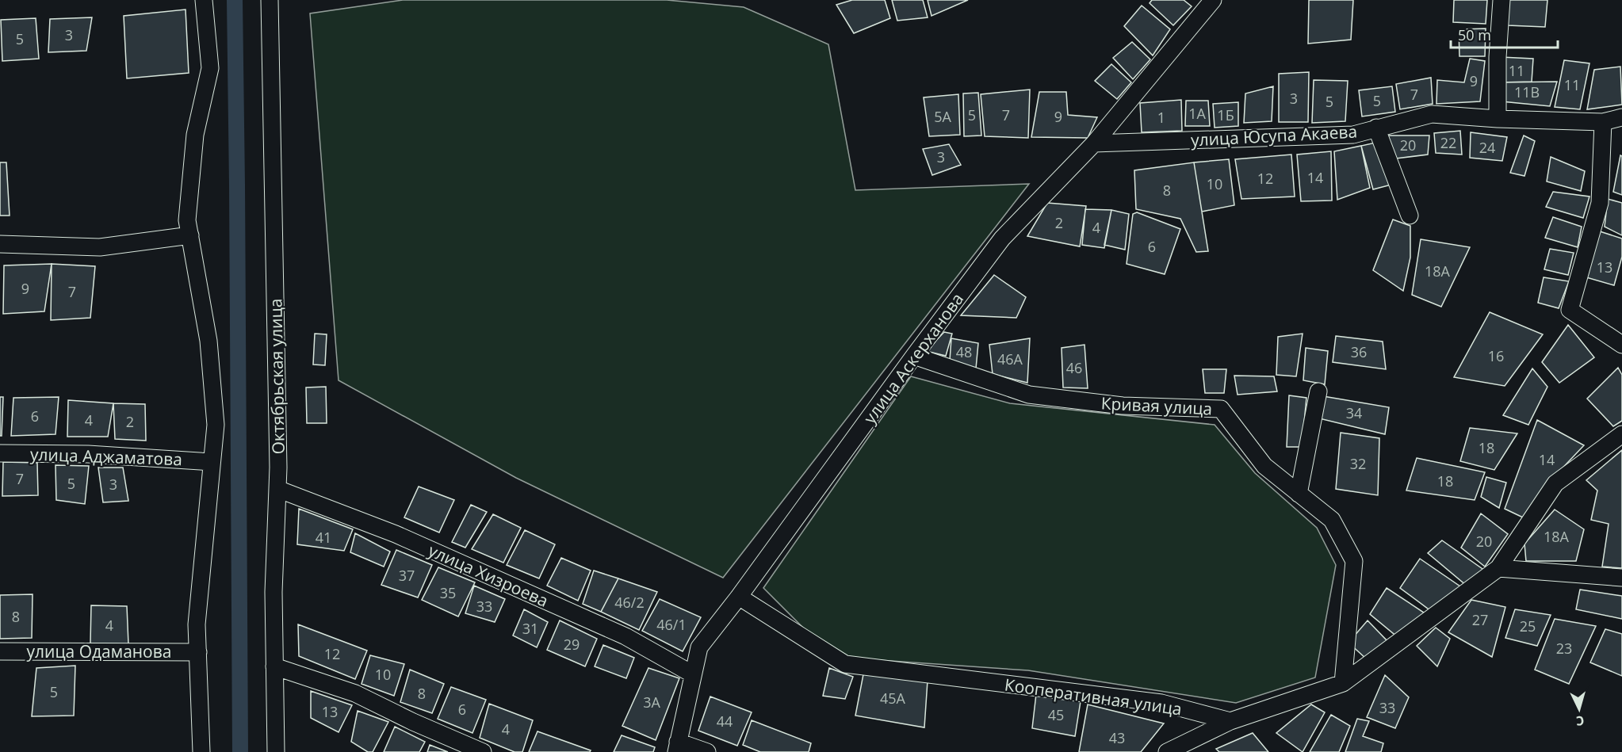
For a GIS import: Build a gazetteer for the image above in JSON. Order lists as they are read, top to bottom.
{
  "streets": {
    "street": [
      "улица Юсупа Акаева",
      "улица Аскерханова",
      "Октябрьская улица",
      "Кривая улица",
      "улица Аджаматова",
      "улица Хизроева",
      "улица Одаманова",
      "Кооперативная улица"
    ]
  },
  "crossings": [
    ["улица Юсупа Акаева", "улица Аскерханова"],
    ["улица Аскерханова", "Кривая улица"],
    ["улица Аскерханова", "улица Хизроева"],
    ["улица Аскерханова", "Кооперативная улица"],
    ["Октябрьская улица", "улица Хизроева"]
  ],
  "house_numbers": [
    "3",
    "5",
    "11",
    "9",
    "11",
    "11В",
    "7",
    "3",
    "5",
    "5",
    "1А",
    "5",
    "7",
    "1Б",
    "5А",
    "9",
    "1",
    "22",
    "20",
    "24",
    "3",
    "14",
    "12",
    "10",
    "8",
    "2",
    "4",
    "6",
    "13",
    "18А",
    "9",
    "7",
    "48",
    "36",
    "16",
    "46А",
    "46",
    "34",
    "6",
    "4",
    "2",
    "18",
    "14",
    "32",
    "7",
    "18",
    "5",
    "3",
    "18А",
    "41",
    "20",
    "37",
    "35",
    "46/2",
    "33",
    "8",
    "27",
    "46/1",
    "4",
    "25",
    "31",
    "29",
    "23",
    "12",
    "10",
    "5",
    "8",
    "45А",
    "3А",
    "33",
    "6",
    "13",
    "45",
    "44",
    "4",
    "43"
  ],
  "scale_bar": "50 m",
  "north": "bottom"
}
